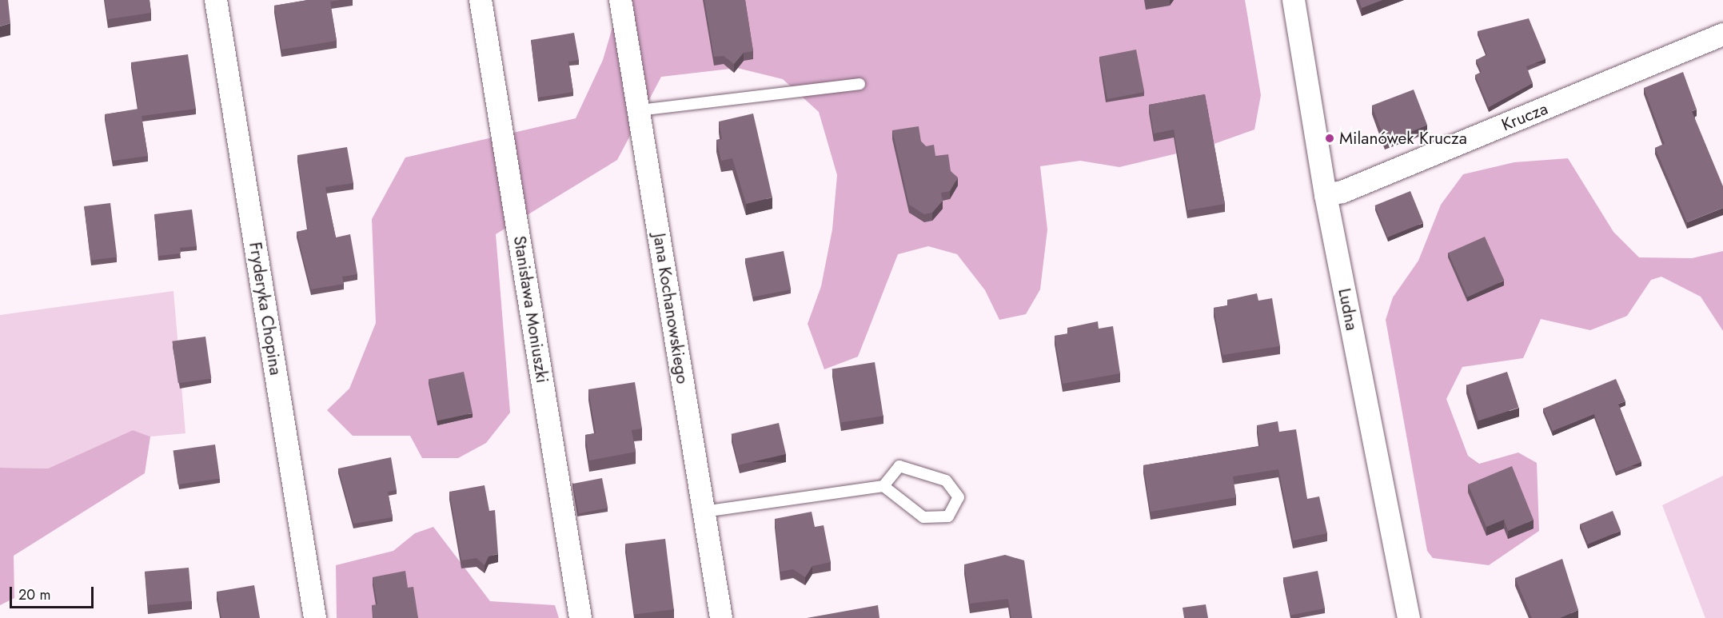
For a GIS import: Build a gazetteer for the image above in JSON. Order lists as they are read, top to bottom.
{
  "streets": {
    "street": [
      "Krucza",
      "Fryderyka Chopina",
      "Jana Kochanowskiego",
      "Stanisława Moniuszki",
      "Ludna"
    ]
  },
  "crossings": [
    ["Krucza", "Ludna"]
  ],
  "places": ["Milanówek Krucza"],
  "scale_bar": "20 m"
}
